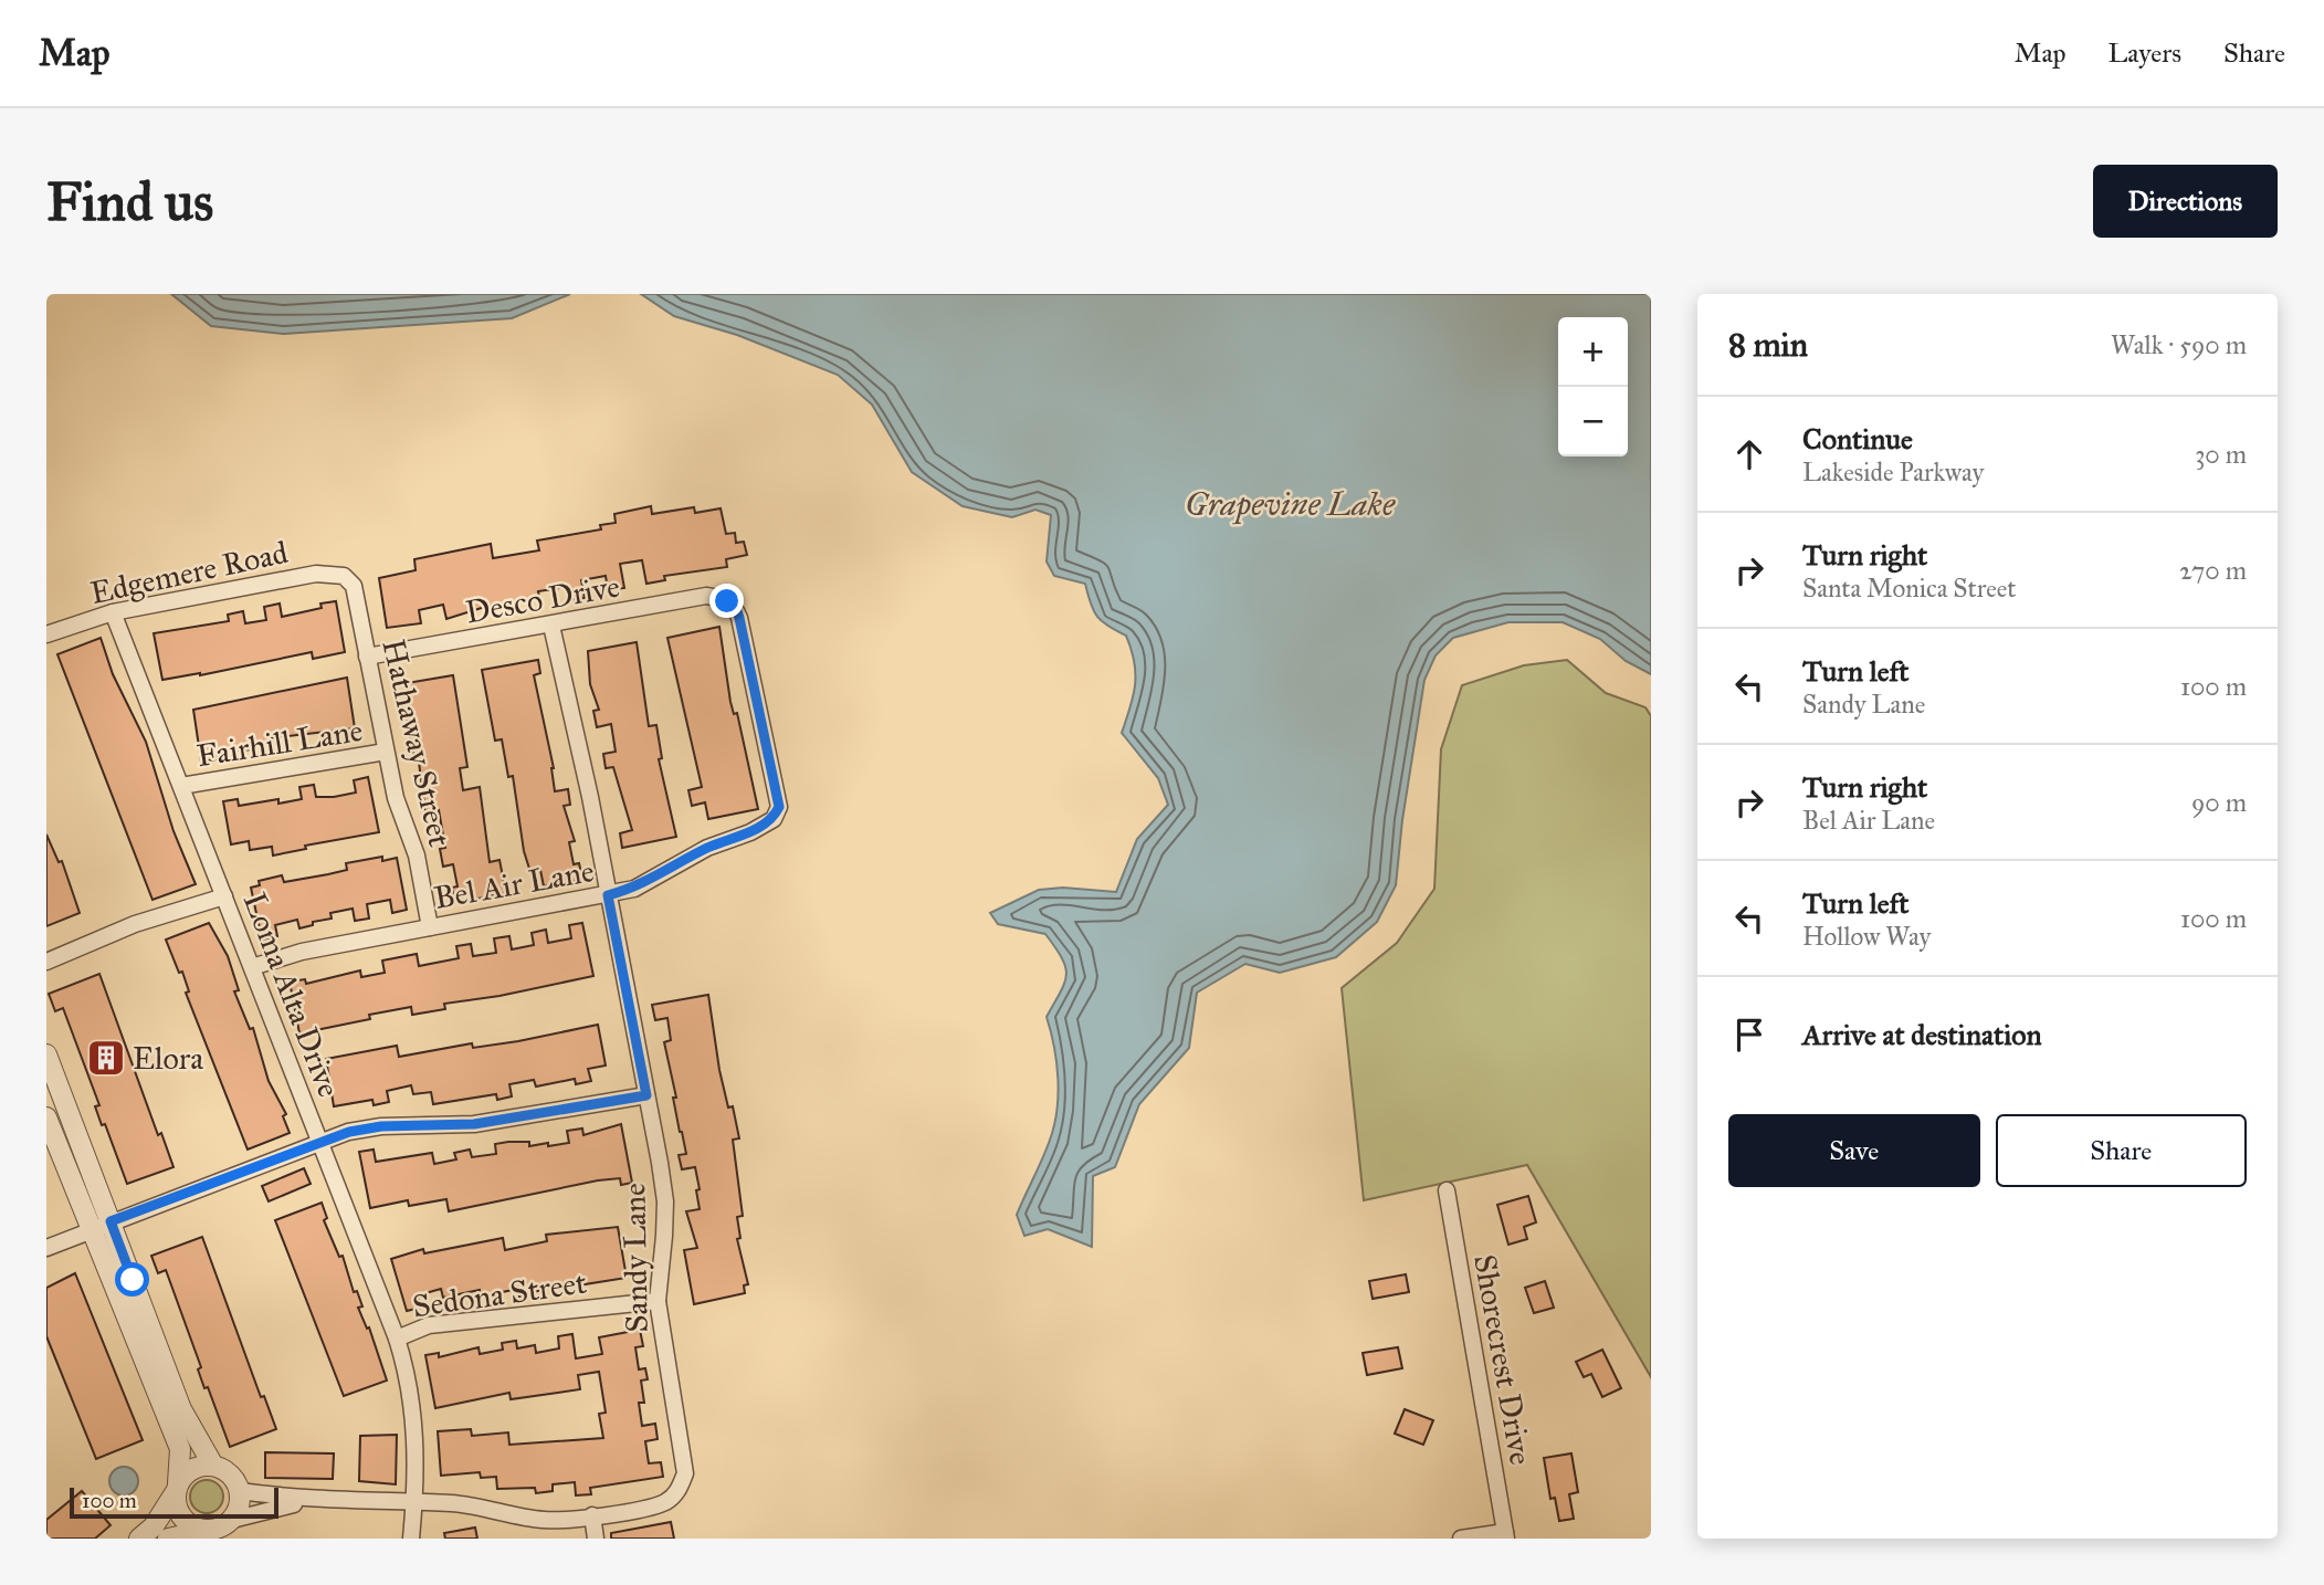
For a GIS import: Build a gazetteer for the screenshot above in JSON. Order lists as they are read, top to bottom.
{
  "streets": {
    "street": [
      "Edgemere Road",
      "Desco Drive",
      "Fairhill Lane",
      "Hathaway Street",
      "Bel Air Lane",
      "Loma Alta Drive",
      "Sandy Lane",
      "Sedona Street",
      "Shorecrest Drive"
    ]
  },
  "crossings": [
    ["Edgemere Road", "Hathaway Street"],
    ["Edgemere Road", "Loma Alta Drive"],
    ["Desco Drive", "Hathaway Street"],
    ["Desco Drive", "Bel Air Lane"],
    ["Desco Drive", "Sandy Lane"],
    ["Fairhill Lane", "Hathaway Street"],
    ["Fairhill Lane", "Loma Alta Drive"],
    ["Hathaway Street", "Bel Air Lane"],
    ["Bel Air Lane", "Loma Alta Drive"],
    ["Bel Air Lane", "Sandy Lane"],
    ["Loma Alta Drive", "Sandy Lane"],
    ["Loma Alta Drive", "Sedona Street"],
    ["Sandy Lane", "Sedona Street"]
  ],
  "water": ["Grapevine Lake"],
  "places": {
    "building": ["Elora"]
  },
  "scale_bar": "100 m",
  "page": {
    "header": "Map",
    "nav": ["Map", "Layers", "Share"],
    "buttons": [
      "Directions",
      ["Save", "Share"]
    ],
    "title": "Find us",
    "heading": ["8 min", "Walk · 590 m"],
    "map_buttons": ["+", "−"],
    "list": [
      ["Continue", "Lakeside Parkway", "30 m"],
      ["Turn right", "Santa Monica Street", "270 m"],
      ["Turn left", "Sandy Lane", "100 m"],
      ["Turn right", "Bel Air Lane", "90 m"],
      ["Turn left", "Hollow Way", "100 m"],
      "Arrive at destination"
    ],
    "scale": "100 m"
  }
}
